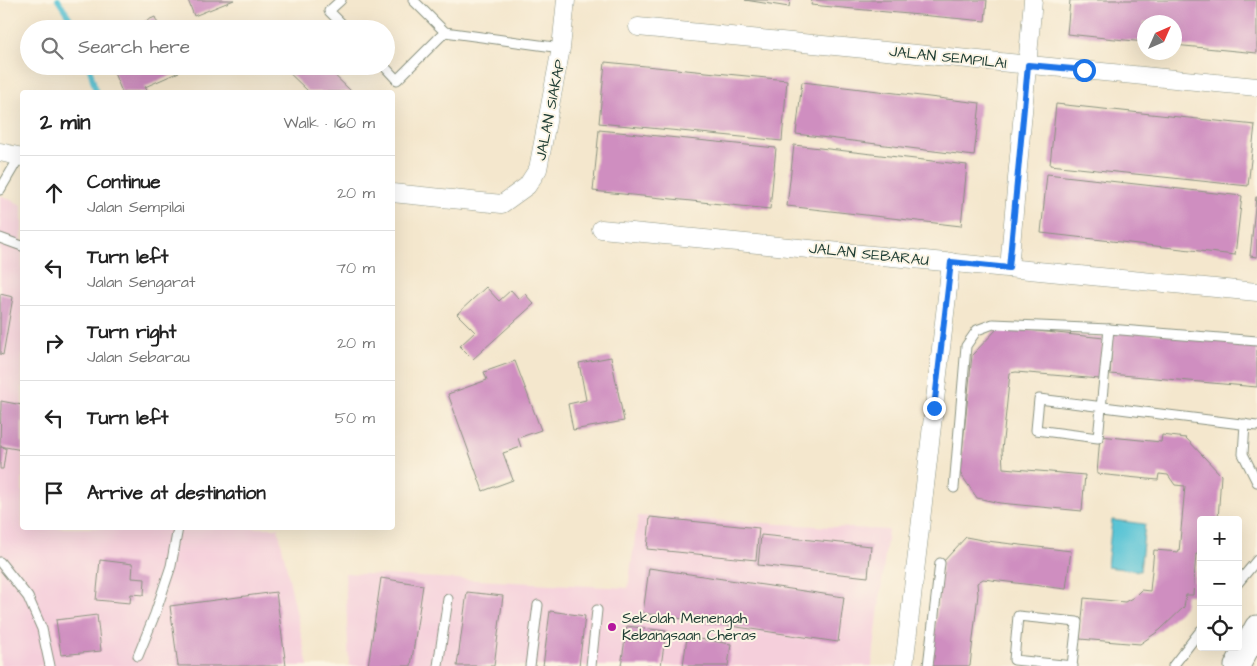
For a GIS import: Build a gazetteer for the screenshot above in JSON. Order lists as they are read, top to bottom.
{
  "streets": {
    "street": ["JALAN SEMPILAI", "JALAN SIAKAP", "JALAN SEBARAU"]
  },
  "places": ["Sekolah Menengah Kebangsaan Cheras"],
  "north": "top right",
  "page": {
    "search": "Search here",
    "heading": ["2 min", "Walk · 160 m"],
    "list": [
      ["Continue", "Jalan Sempilai", "20 m"],
      ["Turn left", "Jalan Sengarat", "70 m"],
      ["Turn right", "Jalan Sebarau", "20 m"],
      ["Turn left", "50 m"],
      "Arrive at destination"
    ],
    "map_buttons": ["+", "−"]
  }
}
